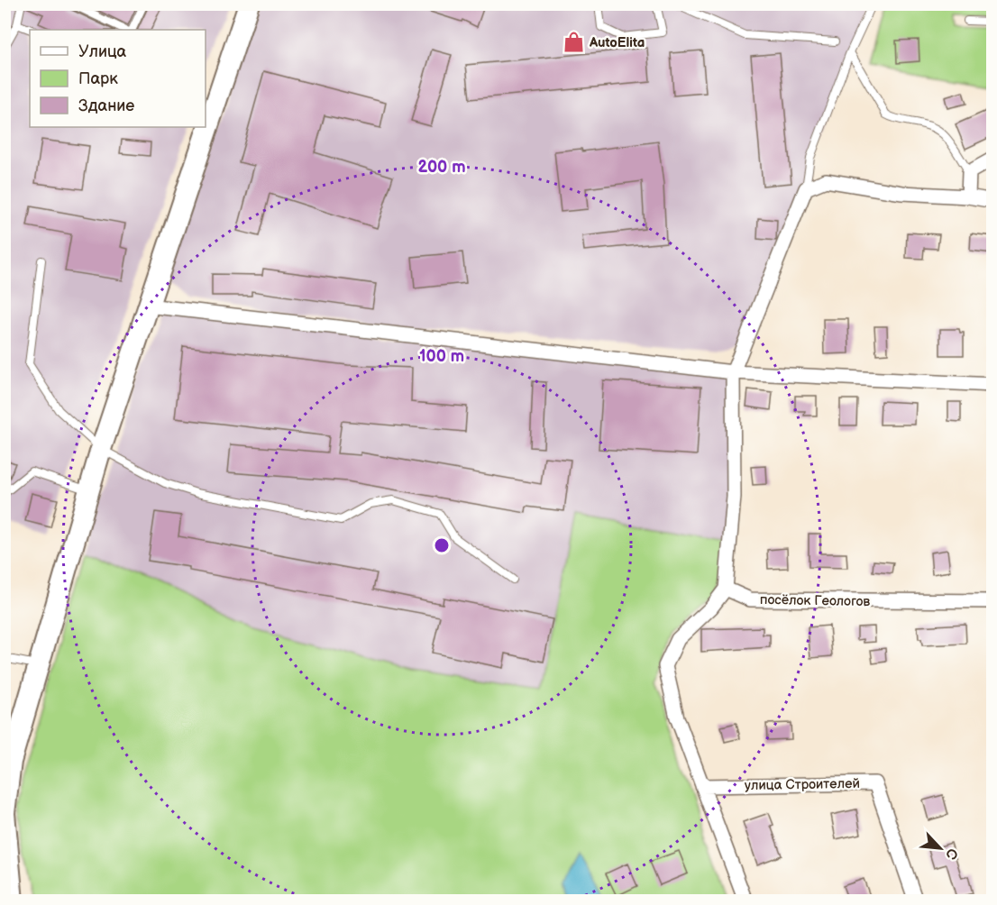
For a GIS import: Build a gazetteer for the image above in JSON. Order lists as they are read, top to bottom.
{
  "streets": {
    "street": ["посёлок Геологов", "улица Строителей"]
  },
  "places": {
    "shop": ["AutoElita"]
  },
  "legend": ["Улица", "Парк", "Здание"],
  "north": "bottom right",
  "rings": ["200 m", "100 m"]
}
